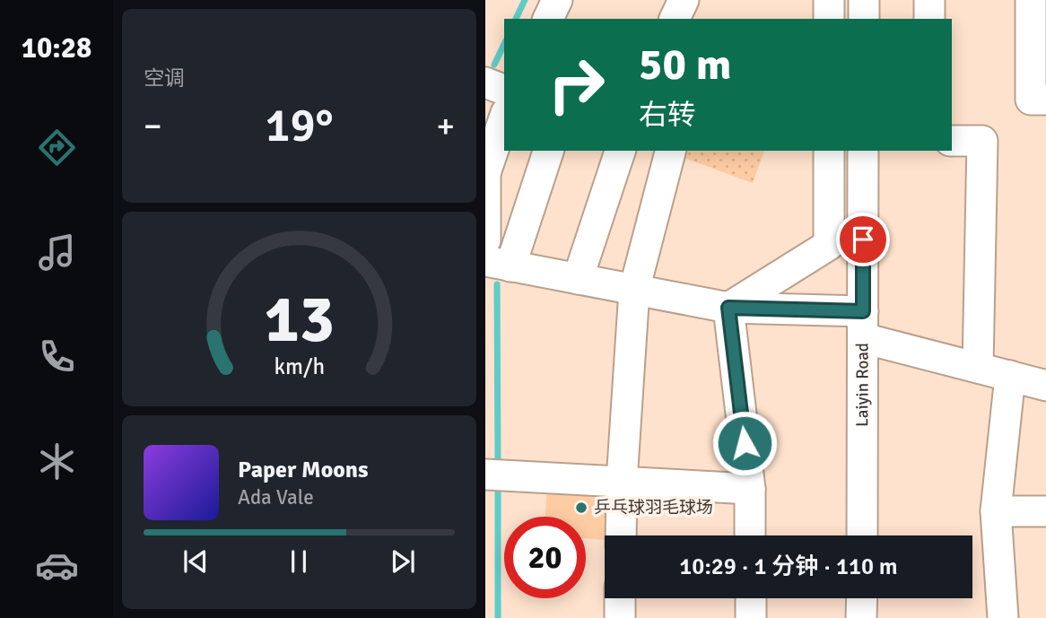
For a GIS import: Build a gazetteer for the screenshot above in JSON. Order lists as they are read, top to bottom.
{
  "streets": {
    "street": ["Laiyin Road"]
  },
  "places": ["乒乓球羽毛球场"],
  "page": {
    "tabs": "10:28",
    "tile": "空调",
    "turn": ["50 m", "右转"],
    "heat": ["−", "19°", "+"],
    "song": ["Paper Moons", "Ada Vale"],
    "limit": "20",
    "trip": "10:29 · 1 分钟 · 110 m",
    "gauge": ["13", "km/h"]
  }
}
